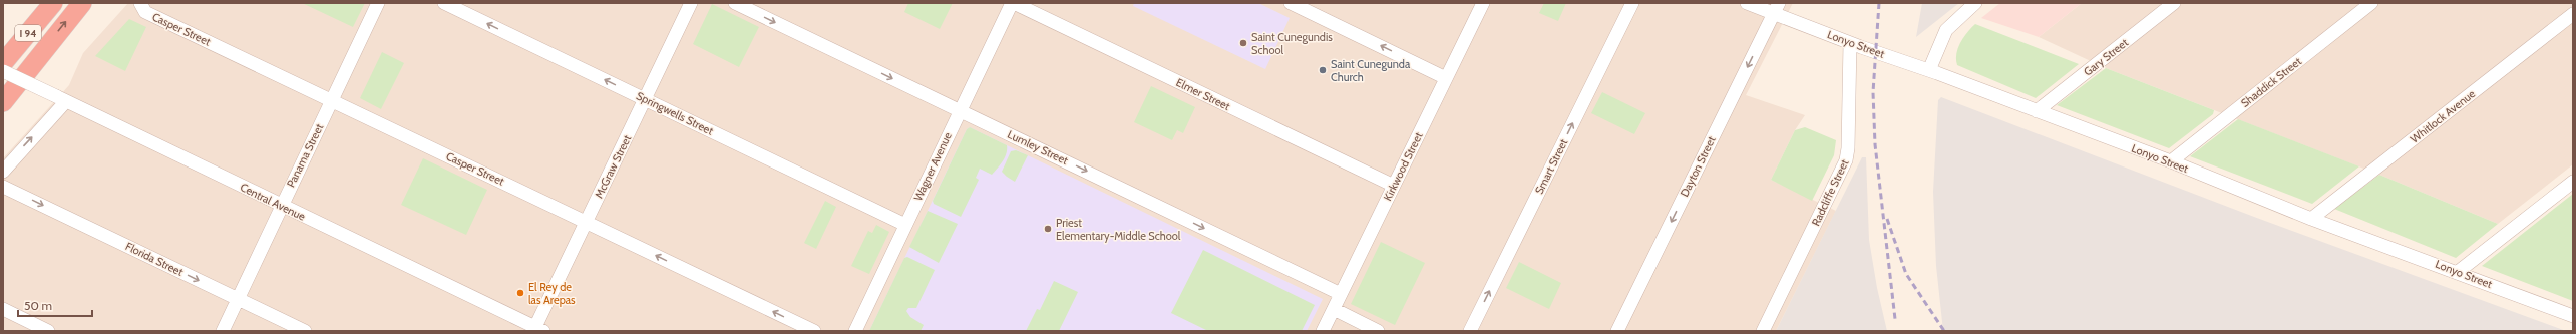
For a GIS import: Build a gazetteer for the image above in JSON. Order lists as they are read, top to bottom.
{
  "streets": {
    "highway": ["I 94"],
    "street": [
      "Casper Street",
      "Lonyo Street",
      "Gary Street",
      "Shaddick Street",
      "Elmer Street",
      "Springwells Street",
      "Whitlock Avenue",
      "Lumley Street",
      "Panama Street",
      "McGraw Street",
      "Wagner Avenue",
      "Kirkwood Street",
      "Smart Street",
      "Dayton Street",
      "Radcliffe Street",
      "Central Avenue",
      "Florida Street"
    ]
  },
  "crossings": [
    ["Casper Street", "Panama Street"],
    ["Casper Street", "McGraw Street"],
    ["Lonyo Street", "Gary Street"],
    ["Lonyo Street", "Shaddick Street"],
    ["Lonyo Street", "Whitlock Avenue"],
    ["Lonyo Street", "Dayton Street"],
    ["Lonyo Street", "Radcliffe Street"],
    ["Elmer Street", "Wagner Avenue"],
    ["Elmer Street", "Kirkwood Street"],
    ["Springwells Street", "McGraw Street"],
    ["Springwells Street", "Wagner Avenue"],
    ["Lumley Street", "Wagner Avenue"],
    ["Lumley Street", "Kirkwood Street"],
    ["Panama Street", "Central Avenue"],
    ["Panama Street", "Florida Street"],
    ["McGraw Street", "Central Avenue"]
  ],
  "one_way": [
    "Springwells Street",
    "Lumley Street",
    "Smart Street",
    "Dayton Street",
    "Florida Street"
  ],
  "places": [
    "Saint Cunegundis School",
    "Saint Cunegunda Church",
    "Priest Elementary‑Middle School",
    "El Rey de las Arepas"
  ],
  "scale_bar": "50 m"
}
